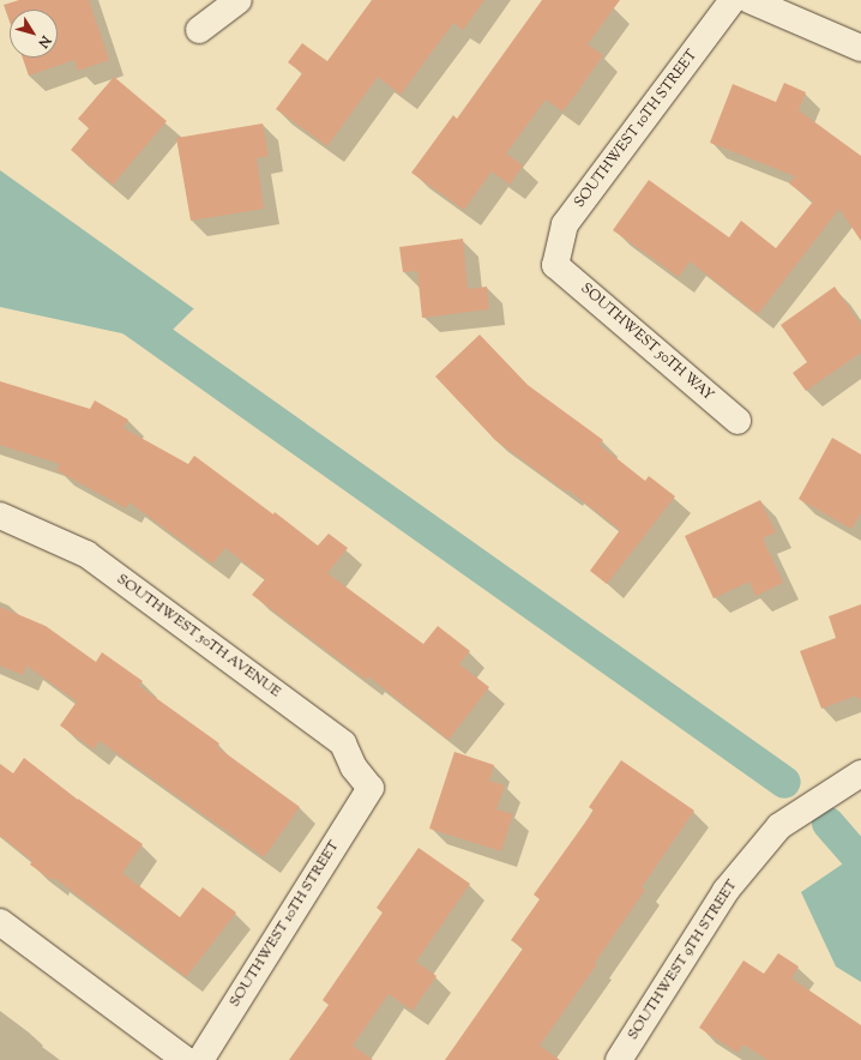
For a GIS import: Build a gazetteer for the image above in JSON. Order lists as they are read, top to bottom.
{
  "streets": {
    "street": [
      "SOUTHWEST 10TH STREET",
      "SOUTHWEST 50TH WAY",
      "SOUTHWEST 50TH AVENUE",
      "SOUTHWEST 9TH STREET"
    ]
  },
  "crossings": [
    ["SOUTHWEST 10TH STREET", "SOUTHWEST 50TH WAY"],
    ["SOUTHWEST 10TH STREET", "SOUTHWEST 50TH AVENUE"]
  ],
  "north": "bottom right"
}
